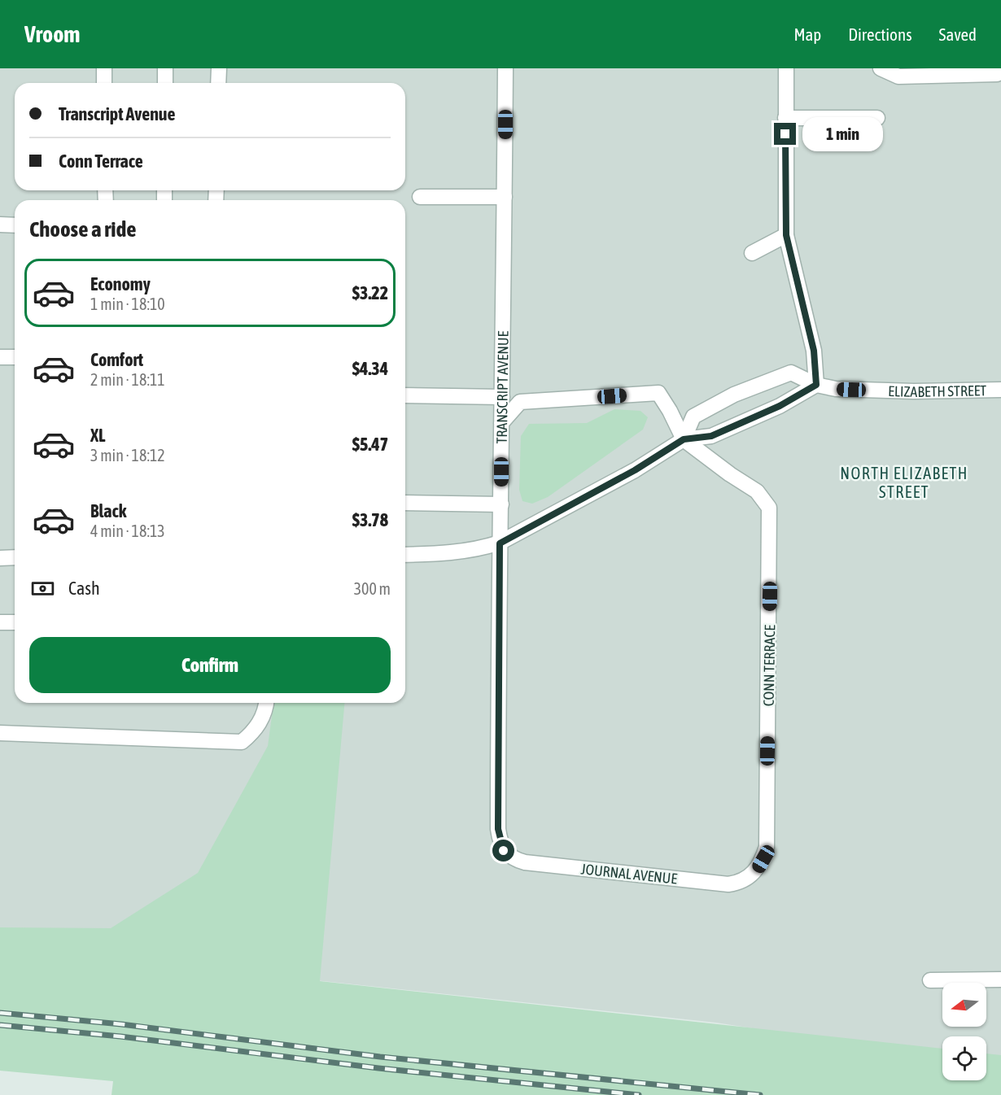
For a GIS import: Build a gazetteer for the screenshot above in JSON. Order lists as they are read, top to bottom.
{
  "streets": {
    "street": [
      "TRANSCRIPT AVENUE",
      "ELIZABETH STREET",
      "CONN TERRACE",
      "JOURNAL AVENUE"
    ]
  },
  "crossings": [
    ["TRANSCRIPT AVENUE", "JOURNAL AVENUE"],
    ["ELIZABETH STREET", "CONN TERRACE"],
    ["CONN TERRACE", "JOURNAL AVENUE"]
  ],
  "districts": ["NORTH ELIZABETH STREET"],
  "north": "left",
  "page": {
    "header": "Vroom",
    "nav": ["Map", "Directions", "Saved"],
    "banner": ["Transcript Avenue", "Conn Terrace"],
    "bubble": "1 min",
    "heading": "Choose a ride",
    "list": [
      {
        "name": "Economy",
        "note": "1 min · 18:10",
        "value": "$3.22"
      },
      {
        "name": "Comfort",
        "note": "2 min · 18:11",
        "value": "$4.34"
      },
      {
        "name": "XL",
        "note": "3 min · 18:12",
        "value": "$5.47"
      },
      {
        "name": "Black",
        "note": "4 min · 18:13",
        "value": "$3.78"
      }
    ],
    "pay": ["Cash", "300 m"],
    "buttons": "Confirm"
  }
}
